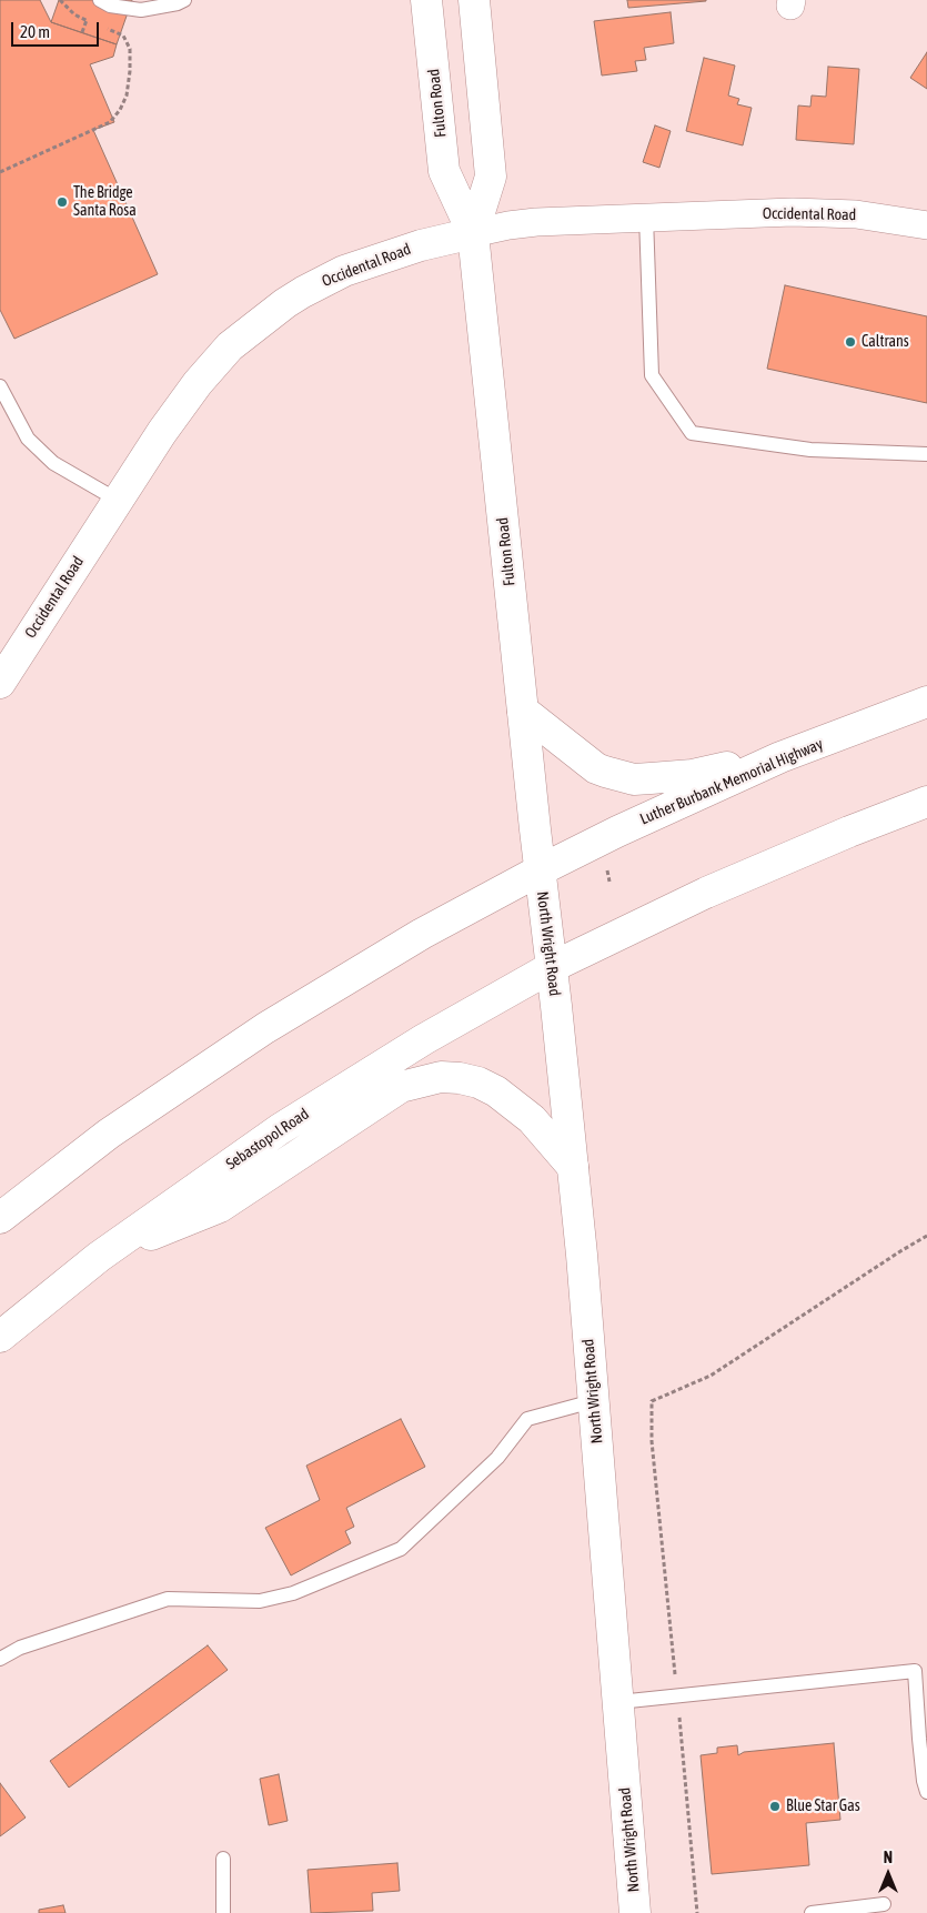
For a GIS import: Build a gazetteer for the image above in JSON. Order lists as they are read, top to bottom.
{
  "streets": {
    "main road": [
      "Fulton Road",
      "Occidental Road",
      "Luther Burbank Memorial Highway",
      "North Wright Road",
      "Sebastopol Road"
    ]
  },
  "crossings": [
    ["Fulton Road", "Occidental Road"],
    ["Fulton Road", "Luther Burbank Memorial Highway"],
    ["Fulton Road", "North Wright Road"],
    ["Luther Burbank Memorial Highway", "North Wright Road"],
    ["North Wright Road", "Sebastopol Road"]
  ],
  "places": ["The Bridge Santa Rosa", "Caltrans", "Blue Star Gas"],
  "scale_bar": "20 m",
  "north": "top"
}
